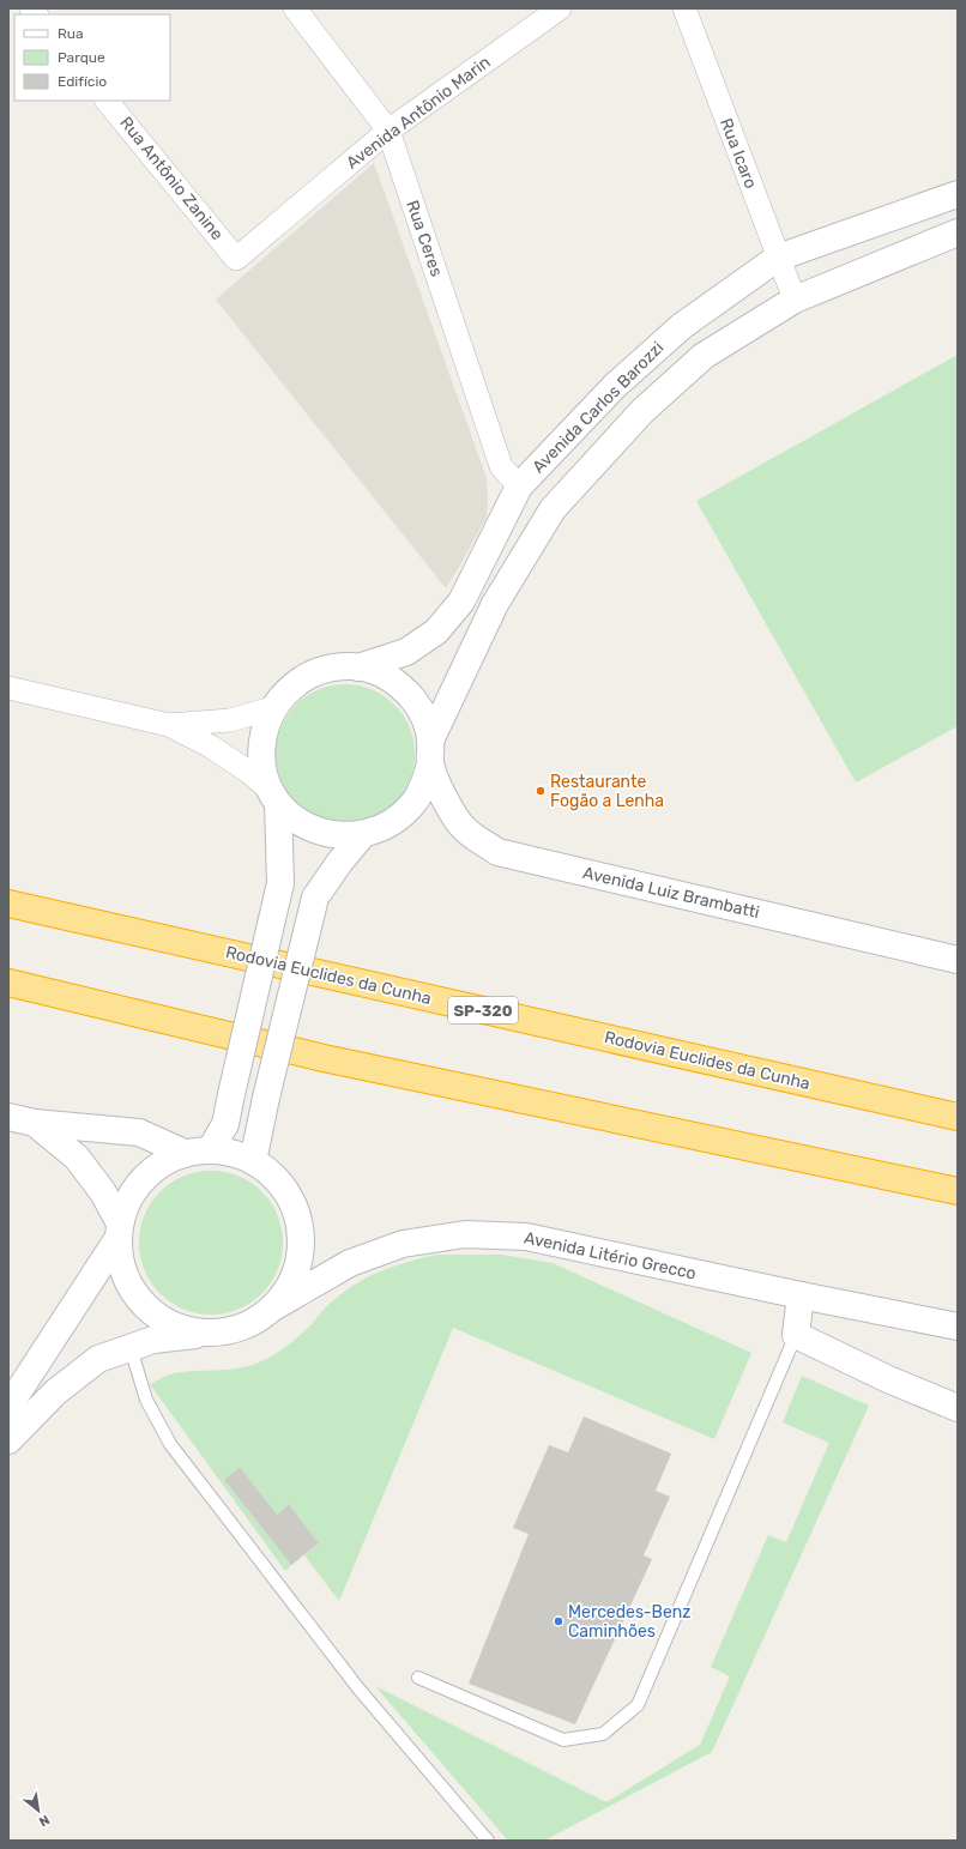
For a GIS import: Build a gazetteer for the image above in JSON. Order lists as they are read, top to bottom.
{
  "streets": {
    "highway": ["Rodovia Euclides da Cunha", "SP-320"],
    "main road": ["Avenida Carlos Barozzi", "Avenida Luiz Brambatti", "Avenida Litério Grecco"],
    "street": [
      "Avenida Antônio Marin",
      "Rua Icaro",
      "Rua Antônio Zanine",
      "Rua Ceres"
    ]
  },
  "crossings": [
    ["Avenida Antônio Marin", "Rua Antônio Zanine"],
    ["Avenida Antônio Marin", "Rua Ceres"],
    ["Rua Icaro", "Avenida Carlos Barozzi"],
    ["Rua Ceres", "Avenida Carlos Barozzi"],
    ["Avenida Carlos Barozzi", "Avenida Luiz Brambatti"]
  ],
  "places": ["Restaurante Fogão a Lenha", "Mercedes-Benz Caminhões"],
  "legend": ["Rua", "Parque", "Edifício"],
  "north": "bottom right"
}
